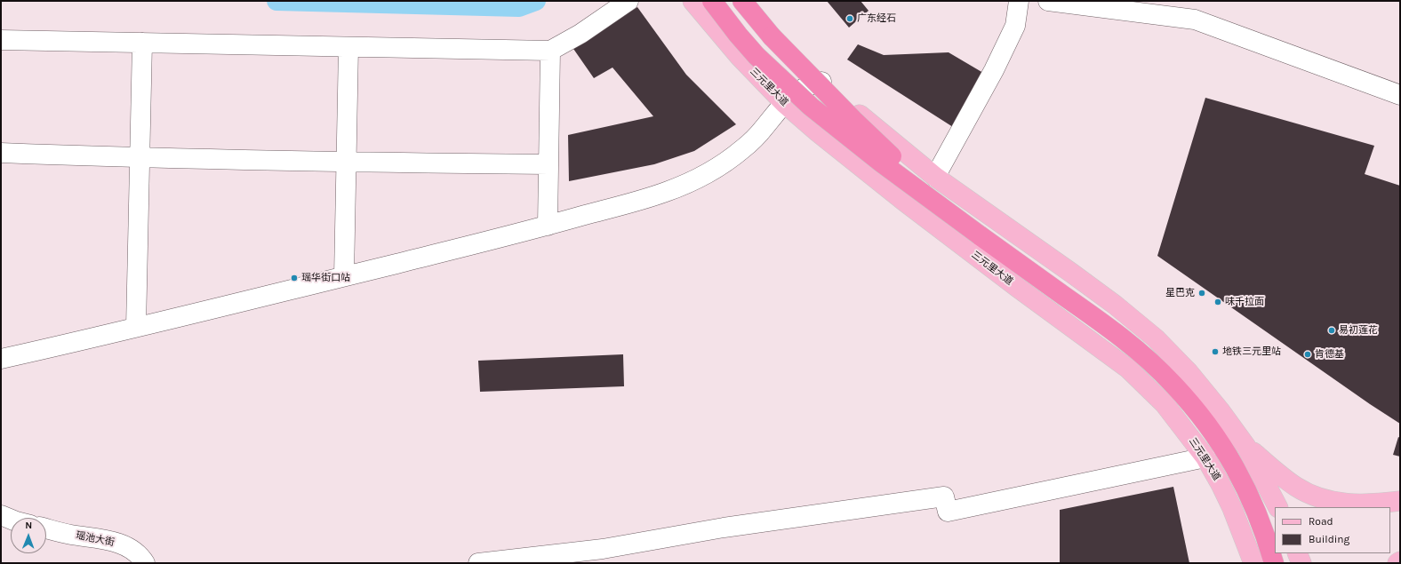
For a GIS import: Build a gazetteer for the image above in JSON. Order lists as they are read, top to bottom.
{
  "streets": {
    "main road": ["三元里大道"],
    "street": ["瑶池大街"]
  },
  "places": [
    "广东经石",
    "瑶华街口站",
    "星巴克",
    "味千拉面",
    "易初莲花",
    "地铁三元里站",
    "肯德基"
  ],
  "legend": ["Road", "Building"],
  "north": "top"
}
